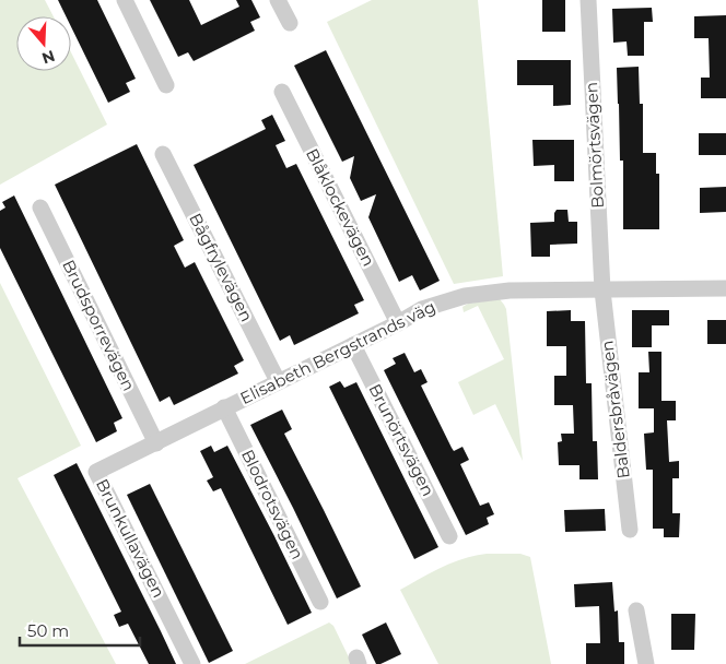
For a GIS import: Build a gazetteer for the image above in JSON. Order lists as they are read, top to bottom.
{
  "streets": {
    "street": [
      "Bolmörtsvägen",
      "Blåklockevägen",
      "Bågfrylevägen",
      "Brudsporrevägen",
      "Elisabeth Bergstrands väg",
      "Baldersbråvägen",
      "Brunörtsvägen",
      "Blodrotsvägen",
      "Brunkullavägen"
    ]
  },
  "crossings": [
    ["Bolmörtsvägen", "Elisabeth Bergstrands väg"],
    ["Bolmörtsvägen", "Baldersbråvägen"],
    ["Blåklockevägen", "Elisabeth Bergstrands väg"],
    ["Bågfrylevägen", "Elisabeth Bergstrands väg"],
    ["Brudsporrevägen", "Elisabeth Bergstrands väg"],
    ["Elisabeth Bergstrands väg", "Baldersbråvägen"],
    ["Elisabeth Bergstrands väg", "Brunörtsvägen"],
    ["Elisabeth Bergstrands väg", "Blodrotsvägen"],
    ["Elisabeth Bergstrands väg", "Brunkullavägen"]
  ],
  "scale_bar": "50 m",
  "north": "bottom"
}
